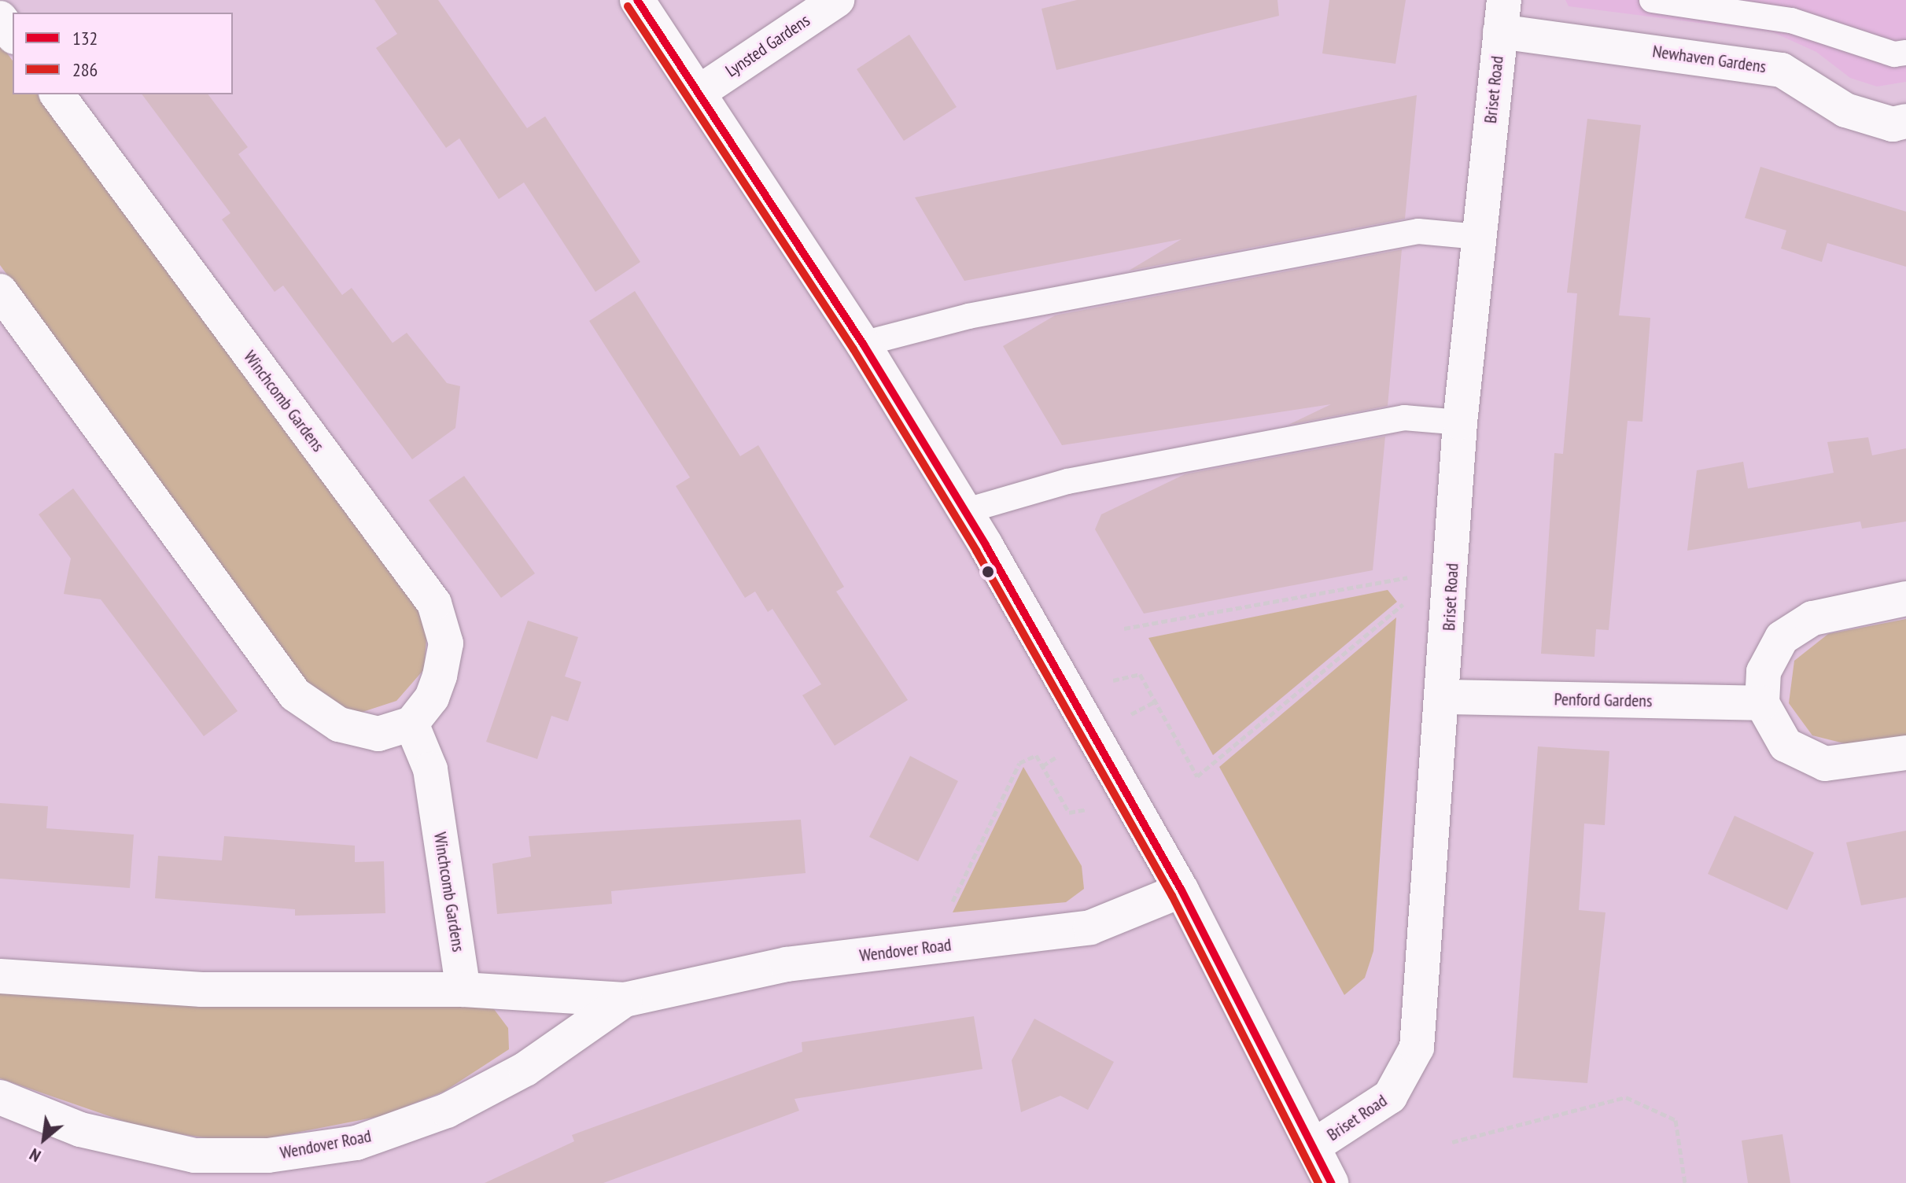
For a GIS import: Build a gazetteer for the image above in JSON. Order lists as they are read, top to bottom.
{
  "streets": {
    "street": [
      "Lynsted Gardens",
      "Newhaven Gardens",
      "Briset Road",
      "Winchcomb Gardens",
      "Penford Gardens",
      "Wendover Road"
    ]
  },
  "crossings": [
    ["Newhaven Gardens", "Briset Road"],
    ["Briset Road", "Penford Gardens"],
    ["Winchcomb Gardens", "Wendover Road"]
  ],
  "lines": ["transit line 132", "transit line 286"],
  "legend": ["132", "286"],
  "north": "bottom left"
}
